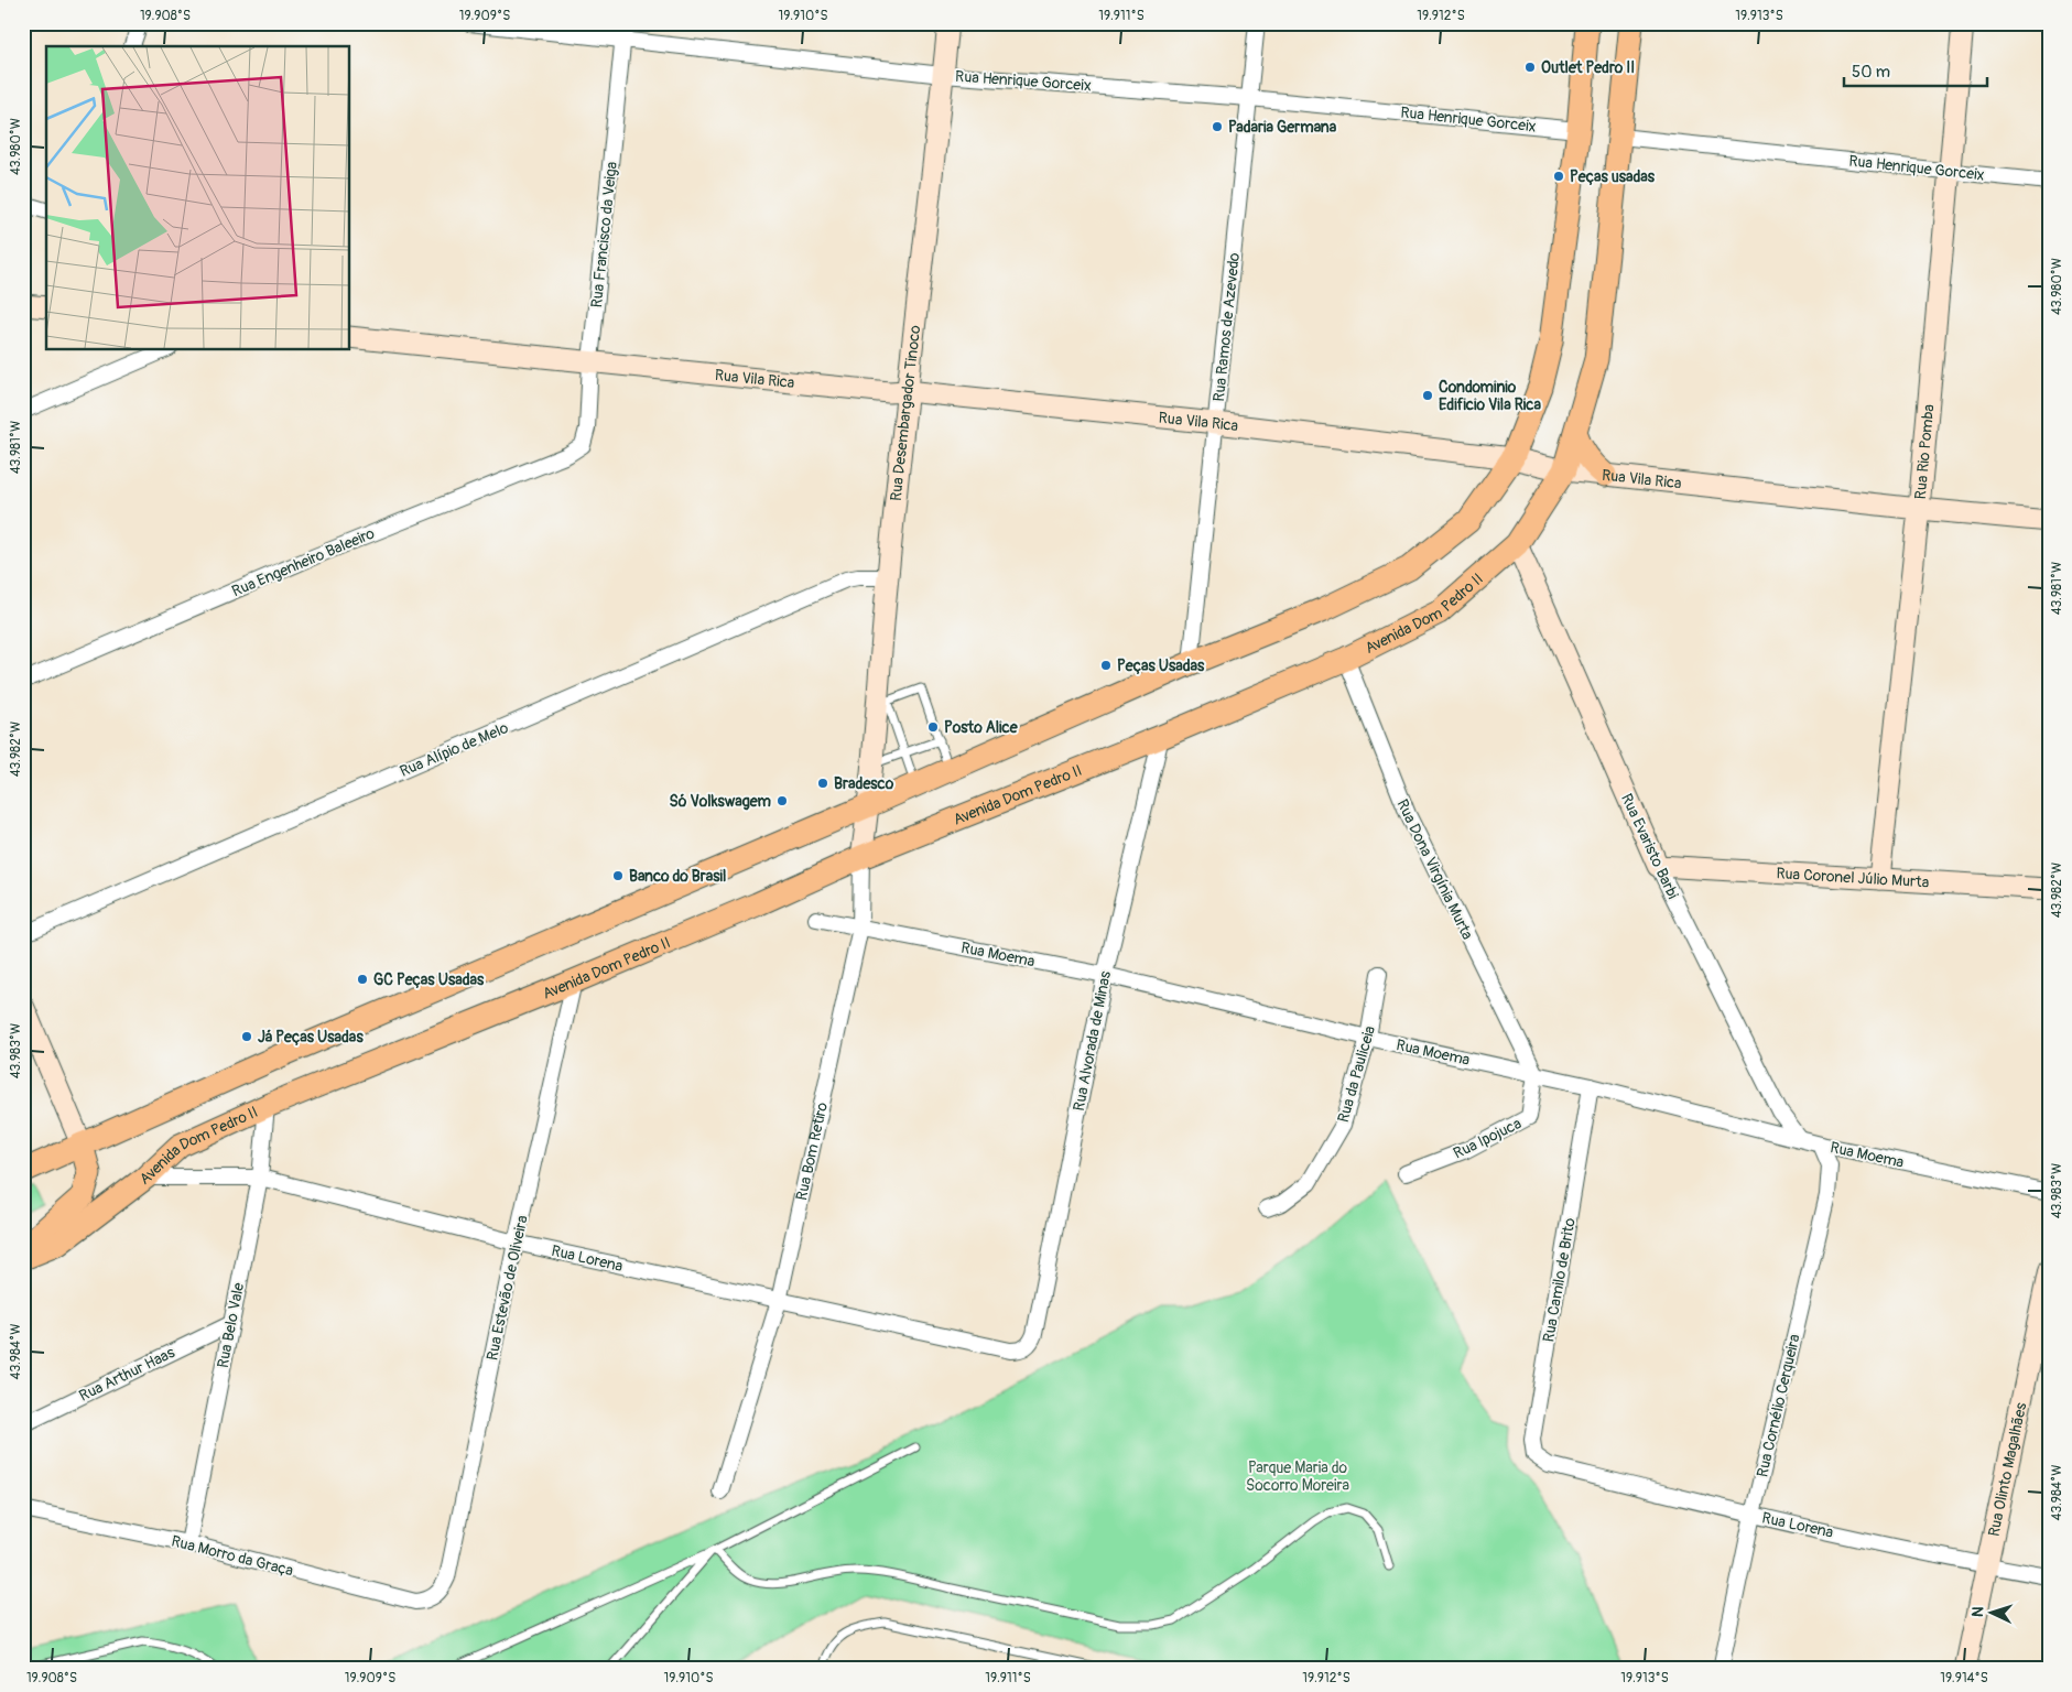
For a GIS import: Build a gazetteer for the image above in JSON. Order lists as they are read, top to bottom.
{
  "streets": {
    "main road": ["Avenida Dom Pedro II"],
    "street": [
      "Rua Henrique Gorceix",
      "Rua Francisco da Veiga",
      "Rua Ramos de Azevedo",
      "Rua Vila Rica",
      "Rua Desembargador Tinoco",
      "Rua Rio Pomba",
      "Rua Engenheiro Baleeiro",
      "Rua Alípio de Melo",
      "Rua Evaristo Barbi",
      "Rua Dona Virgínia Murta",
      "Rua Coronel Júlio Murta",
      "Rua Moema",
      "Rua Alvorada de Minas",
      "Rua da Pauliceia",
      "Rua Ipojuca",
      "Rua Bom Retiro",
      "Rua Lorena",
      "Rua Camilo de Brito",
      "Rua Estevão de Oliveira",
      "Rua Belo Vale",
      "Rua Arthur Haas",
      "Rua Cornélio Cerqueira",
      "Rua Olinto Magalhães",
      "Rua Morro da Graça"
    ]
  },
  "crossings": [
    ["Rua Henrique Gorceix", "Rua Francisco da Veiga"],
    ["Rua Henrique Gorceix", "Rua Ramos de Azevedo"],
    ["Rua Henrique Gorceix", "Rua Desembargador Tinoco"],
    ["Rua Henrique Gorceix", "Rua Rio Pomba"],
    ["Rua Henrique Gorceix", "Avenida Dom Pedro II"],
    ["Rua Francisco da Veiga", "Rua Vila Rica"],
    ["Rua Francisco da Veiga", "Rua Engenheiro Baleeiro"],
    ["Rua Ramos de Azevedo", "Rua Vila Rica"],
    ["Rua Vila Rica", "Rua Desembargador Tinoco"],
    ["Rua Vila Rica", "Rua Rio Pomba"],
    ["Rua Vila Rica", "Avenida Dom Pedro II"],
    ["Rua Desembargador Tinoco", "Rua Alípio de Melo"],
    ["Rua Desembargador Tinoco", "Rua Bom Retiro"],
    ["Rua Rio Pomba", "Rua Coronel Júlio Murta"],
    ["Avenida Dom Pedro II", "Rua Evaristo Barbi"],
    ["Avenida Dom Pedro II", "Rua Dona Virgínia Murta"],
    ["Avenida Dom Pedro II", "Rua Alvorada de Minas"],
    ["Avenida Dom Pedro II", "Rua Bom Retiro"],
    ["Avenida Dom Pedro II", "Rua Lorena"],
    ["Avenida Dom Pedro II", "Rua Estevão de Oliveira"],
    ["Avenida Dom Pedro II", "Rua Belo Vale"],
    ["Rua Evaristo Barbi", "Rua Coronel Júlio Murta"],
    ["Rua Evaristo Barbi", "Rua Moema"],
    ["Rua Dona Virgínia Murta", "Rua Moema"],
    ["Rua Dona Virgínia Murta", "Rua Ipojuca"],
    ["Rua Moema", "Rua Alvorada de Minas"],
    ["Rua Moema", "Rua da Pauliceia"],
    ["Rua Moema", "Rua Ipojuca"],
    ["Rua Moema", "Rua Bom Retiro"],
    ["Rua Moema", "Rua Camilo de Brito"],
    ["Rua Moema", "Rua Cornélio Cerqueira"],
    ["Rua Alvorada de Minas", "Rua Lorena"],
    ["Rua Bom Retiro", "Rua Lorena"],
    ["Rua Lorena", "Rua Camilo de Brito"],
    ["Rua Lorena", "Rua Estevão de Oliveira"],
    ["Rua Lorena", "Rua Belo Vale"],
    ["Rua Lorena", "Rua Cornélio Cerqueira"],
    ["Rua Lorena", "Rua Olinto Magalhães"],
    ["Rua Estevão de Oliveira", "Rua Morro da Graça"],
    ["Rua Belo Vale", "Rua Arthur Haas"],
    ["Rua Belo Vale", "Rua Morro da Graça"]
  ],
  "parks": ["Parque Maria do Socorro Moreira"],
  "places": [
    "Outlet Pedro II",
    "Padaria Germana",
    "Peças usadas",
    "Condominio Edificio Vila Rica",
    "Peças Usadas",
    "Posto Alice",
    "Bradesco",
    "Só Volkswagem",
    "Banco do Brasil",
    "GC Peças Usadas",
    "Já Peças Usadas"
  ],
  "scale_bar": "50 m",
  "north": "left",
  "coordinates": [
    "19.908°S",
    "19.909°S",
    "19.910°S",
    "19.911°S",
    "19.912°S",
    "19.913°S",
    "43.980°W",
    "43.981°W",
    "43.982°W",
    "43.983°W",
    "43.984°W",
    "19.914°S"
  ]
}
